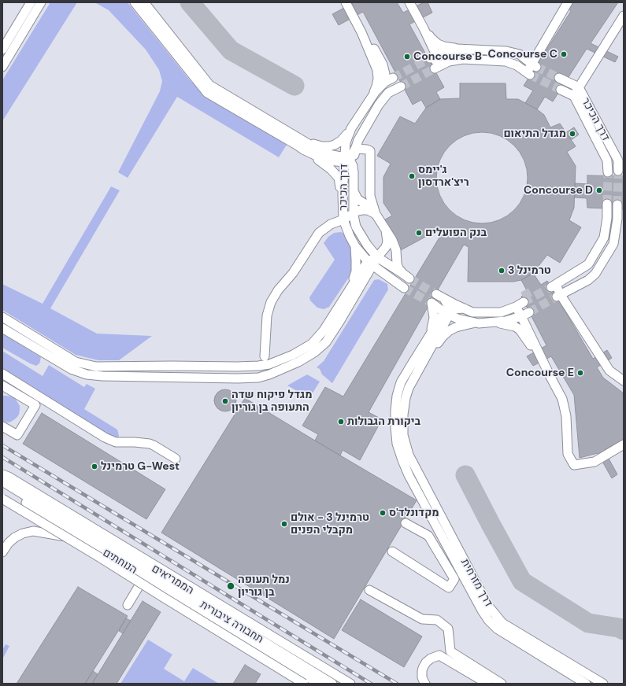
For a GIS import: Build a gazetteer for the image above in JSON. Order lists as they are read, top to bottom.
{
  "streets": {
    "street": [
      "דרך הכיכר",
      "הנוחתים",
      "הממריאים",
      "דרך מזרחית",
      "תחבורה ציבורית"
    ]
  },
  "places": [
    "Concourse C",
    "Concourse B",
    "מגדל התיאום",
    "ג'יימס ריצ'ארדסון",
    "Concourse D",
    "בנק הפועלים",
    "טרמינל 3",
    "Concourse E",
    "מגדל פיקוח שדה התעופה בן גוריון",
    "ביקורת הגבולות",
    "טרמינל G-West",
    "מקדונלד'ס",
    "טרמינל 3 - אולם מקבלי הפנים",
    "נמל תעופה בן גוריון"
  ]
}
